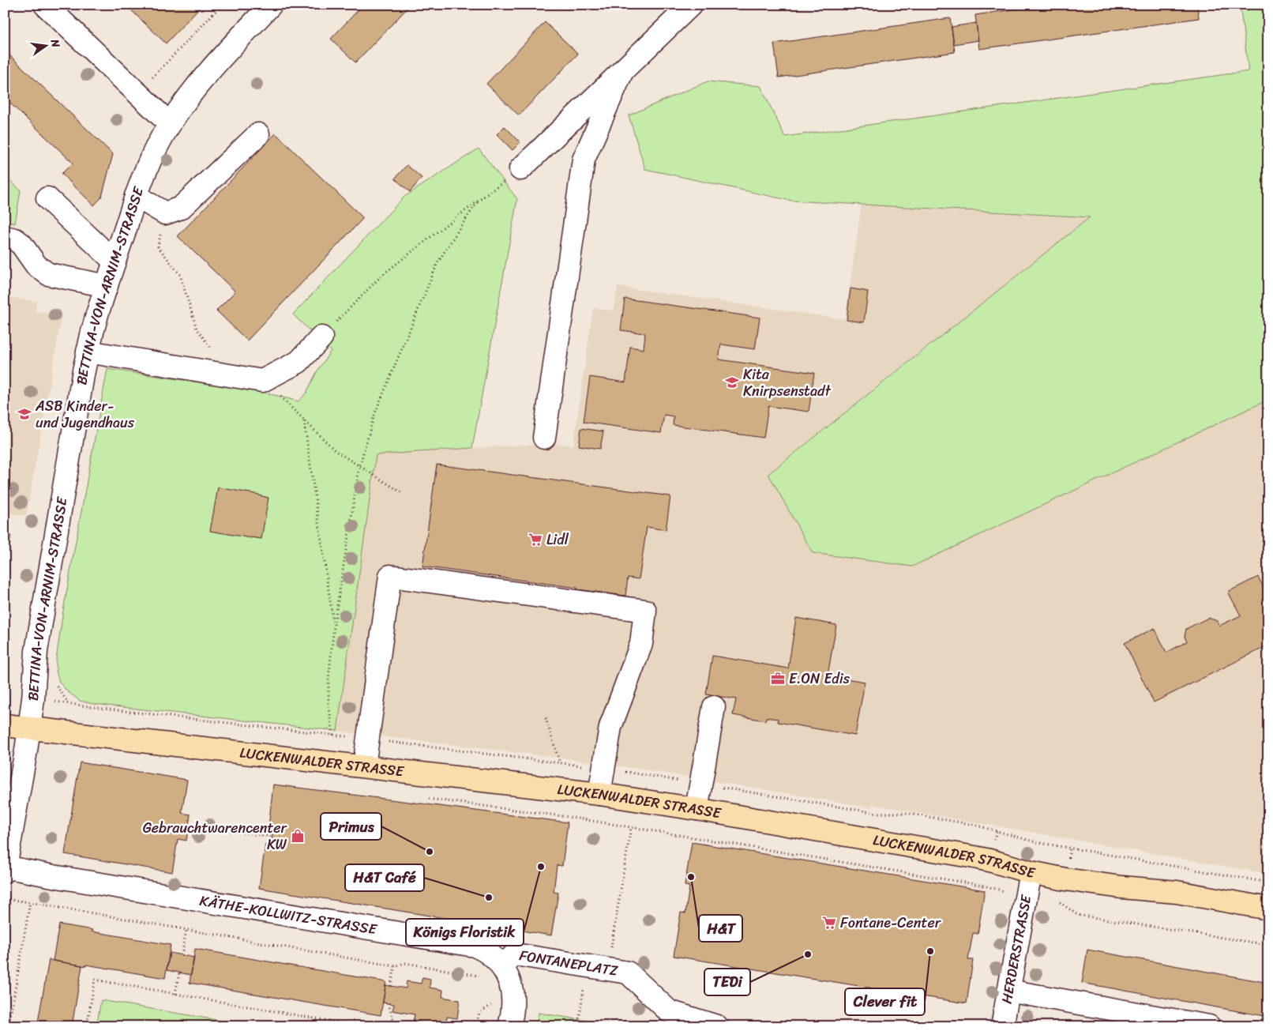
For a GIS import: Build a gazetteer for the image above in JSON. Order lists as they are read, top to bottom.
{
  "streets": {
    "main road": ["LUCKENWALDER STRASSE"],
    "street": [
      "BETTINA-VON-ARNIM-STRASSE",
      "KÄTHE-KOLLWITZ-STRASSE",
      "HERDERSTRASSE",
      "FONTANEPLATZ"
    ]
  },
  "crossings": [
    ["BETTINA-VON-ARNIM-STRASSE", "LUCKENWALDER STRASSE"],
    ["BETTINA-VON-ARNIM-STRASSE", "KÄTHE-KOLLWITZ-STRASSE"],
    ["LUCKENWALDER STRASSE", "HERDERSTRASSE"],
    ["KÄTHE-KOLLWITZ-STRASSE", "FONTANEPLATZ"]
  ],
  "places": {
    "school or university": ["Kita Knirpsenstadt", "ASB Kinder- und Jugendhaus"],
    "supermarket": ["Lidl", "Fontane-Center"],
    "office": ["E.ON Edis"],
    "shop": ["Gebrauchtwarencenter KW"],
    "other": [
      "Primus",
      "Königs Floristik",
      "H&T",
      "H&T Café",
      "Clever fit",
      "TEDi"
    ]
  },
  "north": "right"
}
